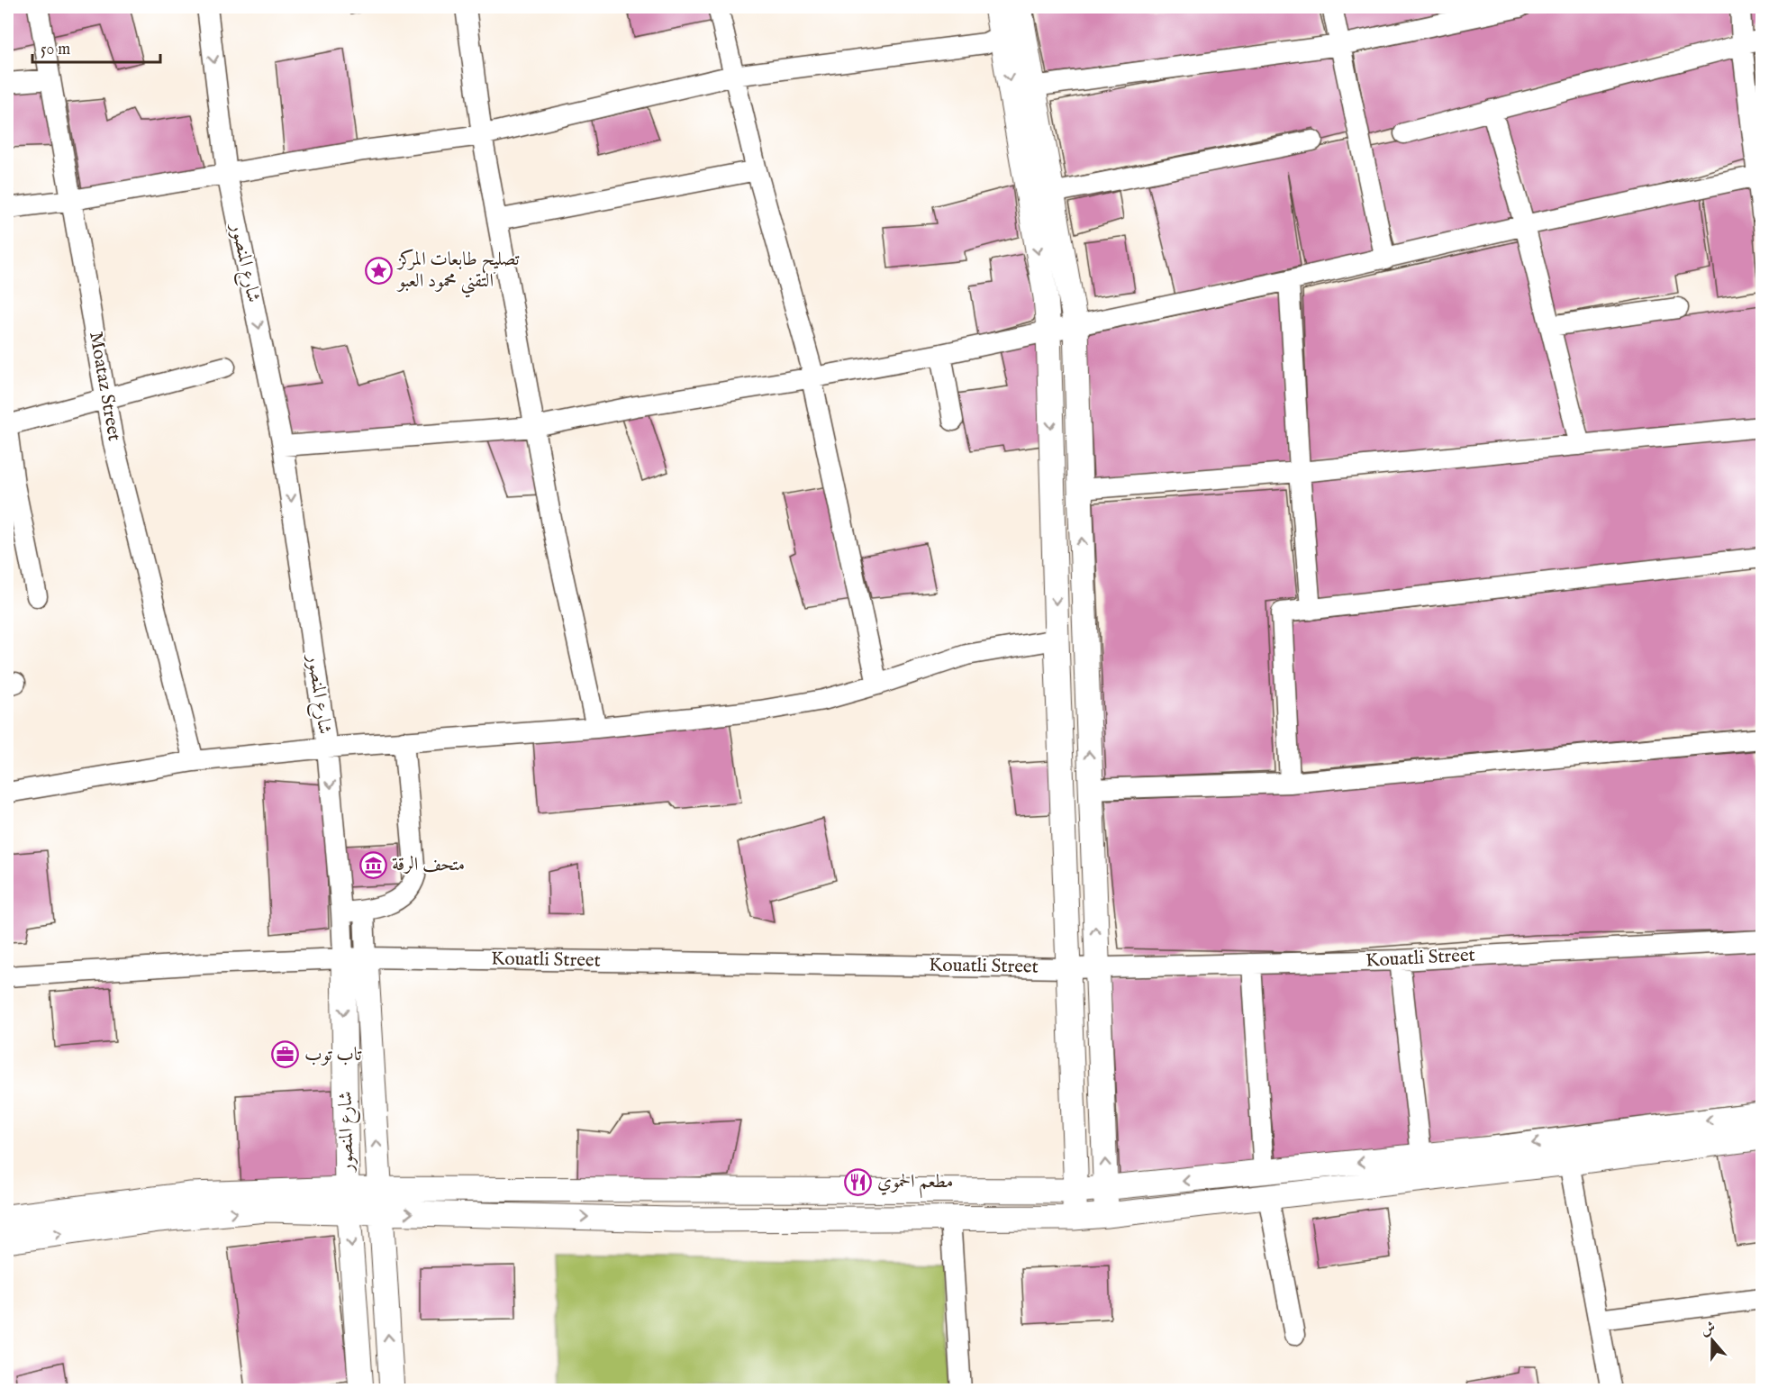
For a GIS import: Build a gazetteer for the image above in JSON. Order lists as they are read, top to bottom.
{
  "streets": {
    "main road": ["شارع المنصور"],
    "street": ["Moataz Street", "Kouatli Street"]
  },
  "crossings": [
    ["شارع المنصور", "Kouatli Street"]
  ],
  "places": {
    "place": ["تصليح طابعات المركز التقني محمود العبو"],
    "museum": ["متحف الرقة"],
    "office": ["تاب توب"],
    "restaurant": ["مطعم الحموي"]
  },
  "scale_bar": "50 m",
  "north": "top"
}
